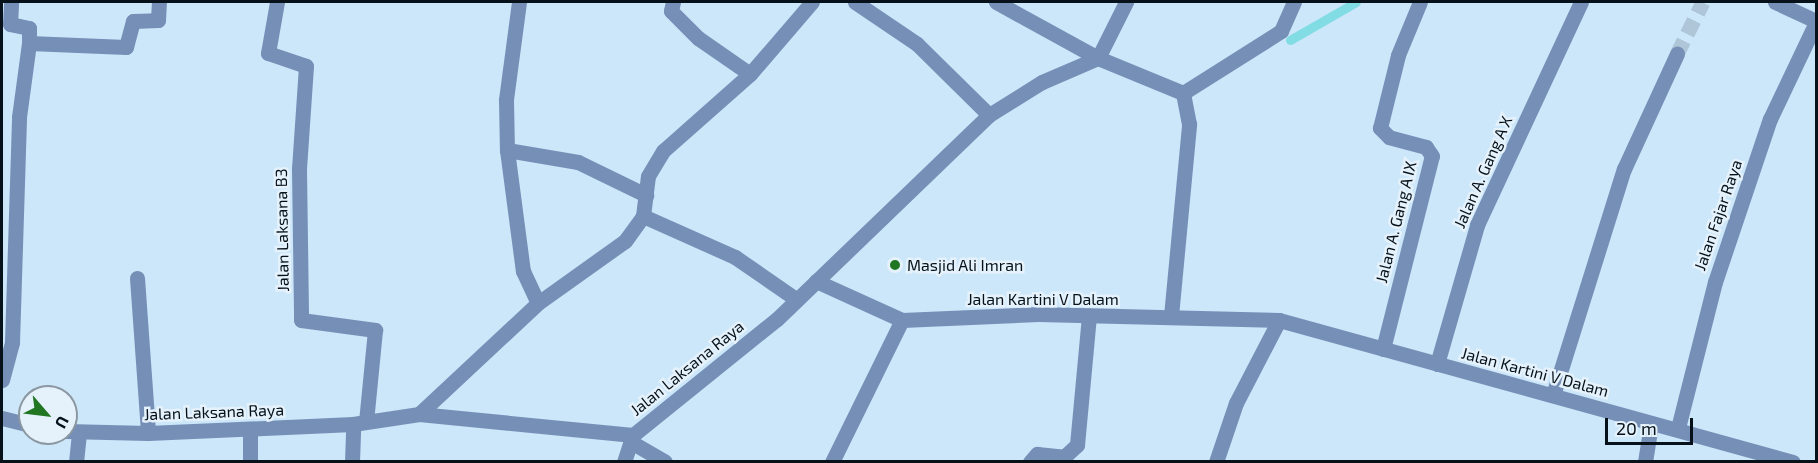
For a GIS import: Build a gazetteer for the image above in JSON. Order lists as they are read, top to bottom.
{
  "streets": {
    "street": [
      "Jalan A. Gang A X",
      "Jalan Fajar Raya",
      "Jalan A. Gang A IX",
      "Jalan Laksana B3",
      "Jalan Kartini V Dalam",
      "Jalan Laksana Raya"
    ]
  },
  "crossings": [
    ["Jalan A. Gang A X", "Jalan Kartini V Dalam"],
    ["Jalan Fajar Raya", "Jalan Kartini V Dalam"],
    ["Jalan A. Gang A IX", "Jalan Kartini V Dalam"],
    ["Jalan Laksana B3", "Jalan Laksana Raya"],
    ["Jalan Kartini V Dalam", "Jalan Laksana Raya"]
  ],
  "places": ["Masjid Ali Imran"],
  "scale_bar": "20 m",
  "north": "bottom right"
}
